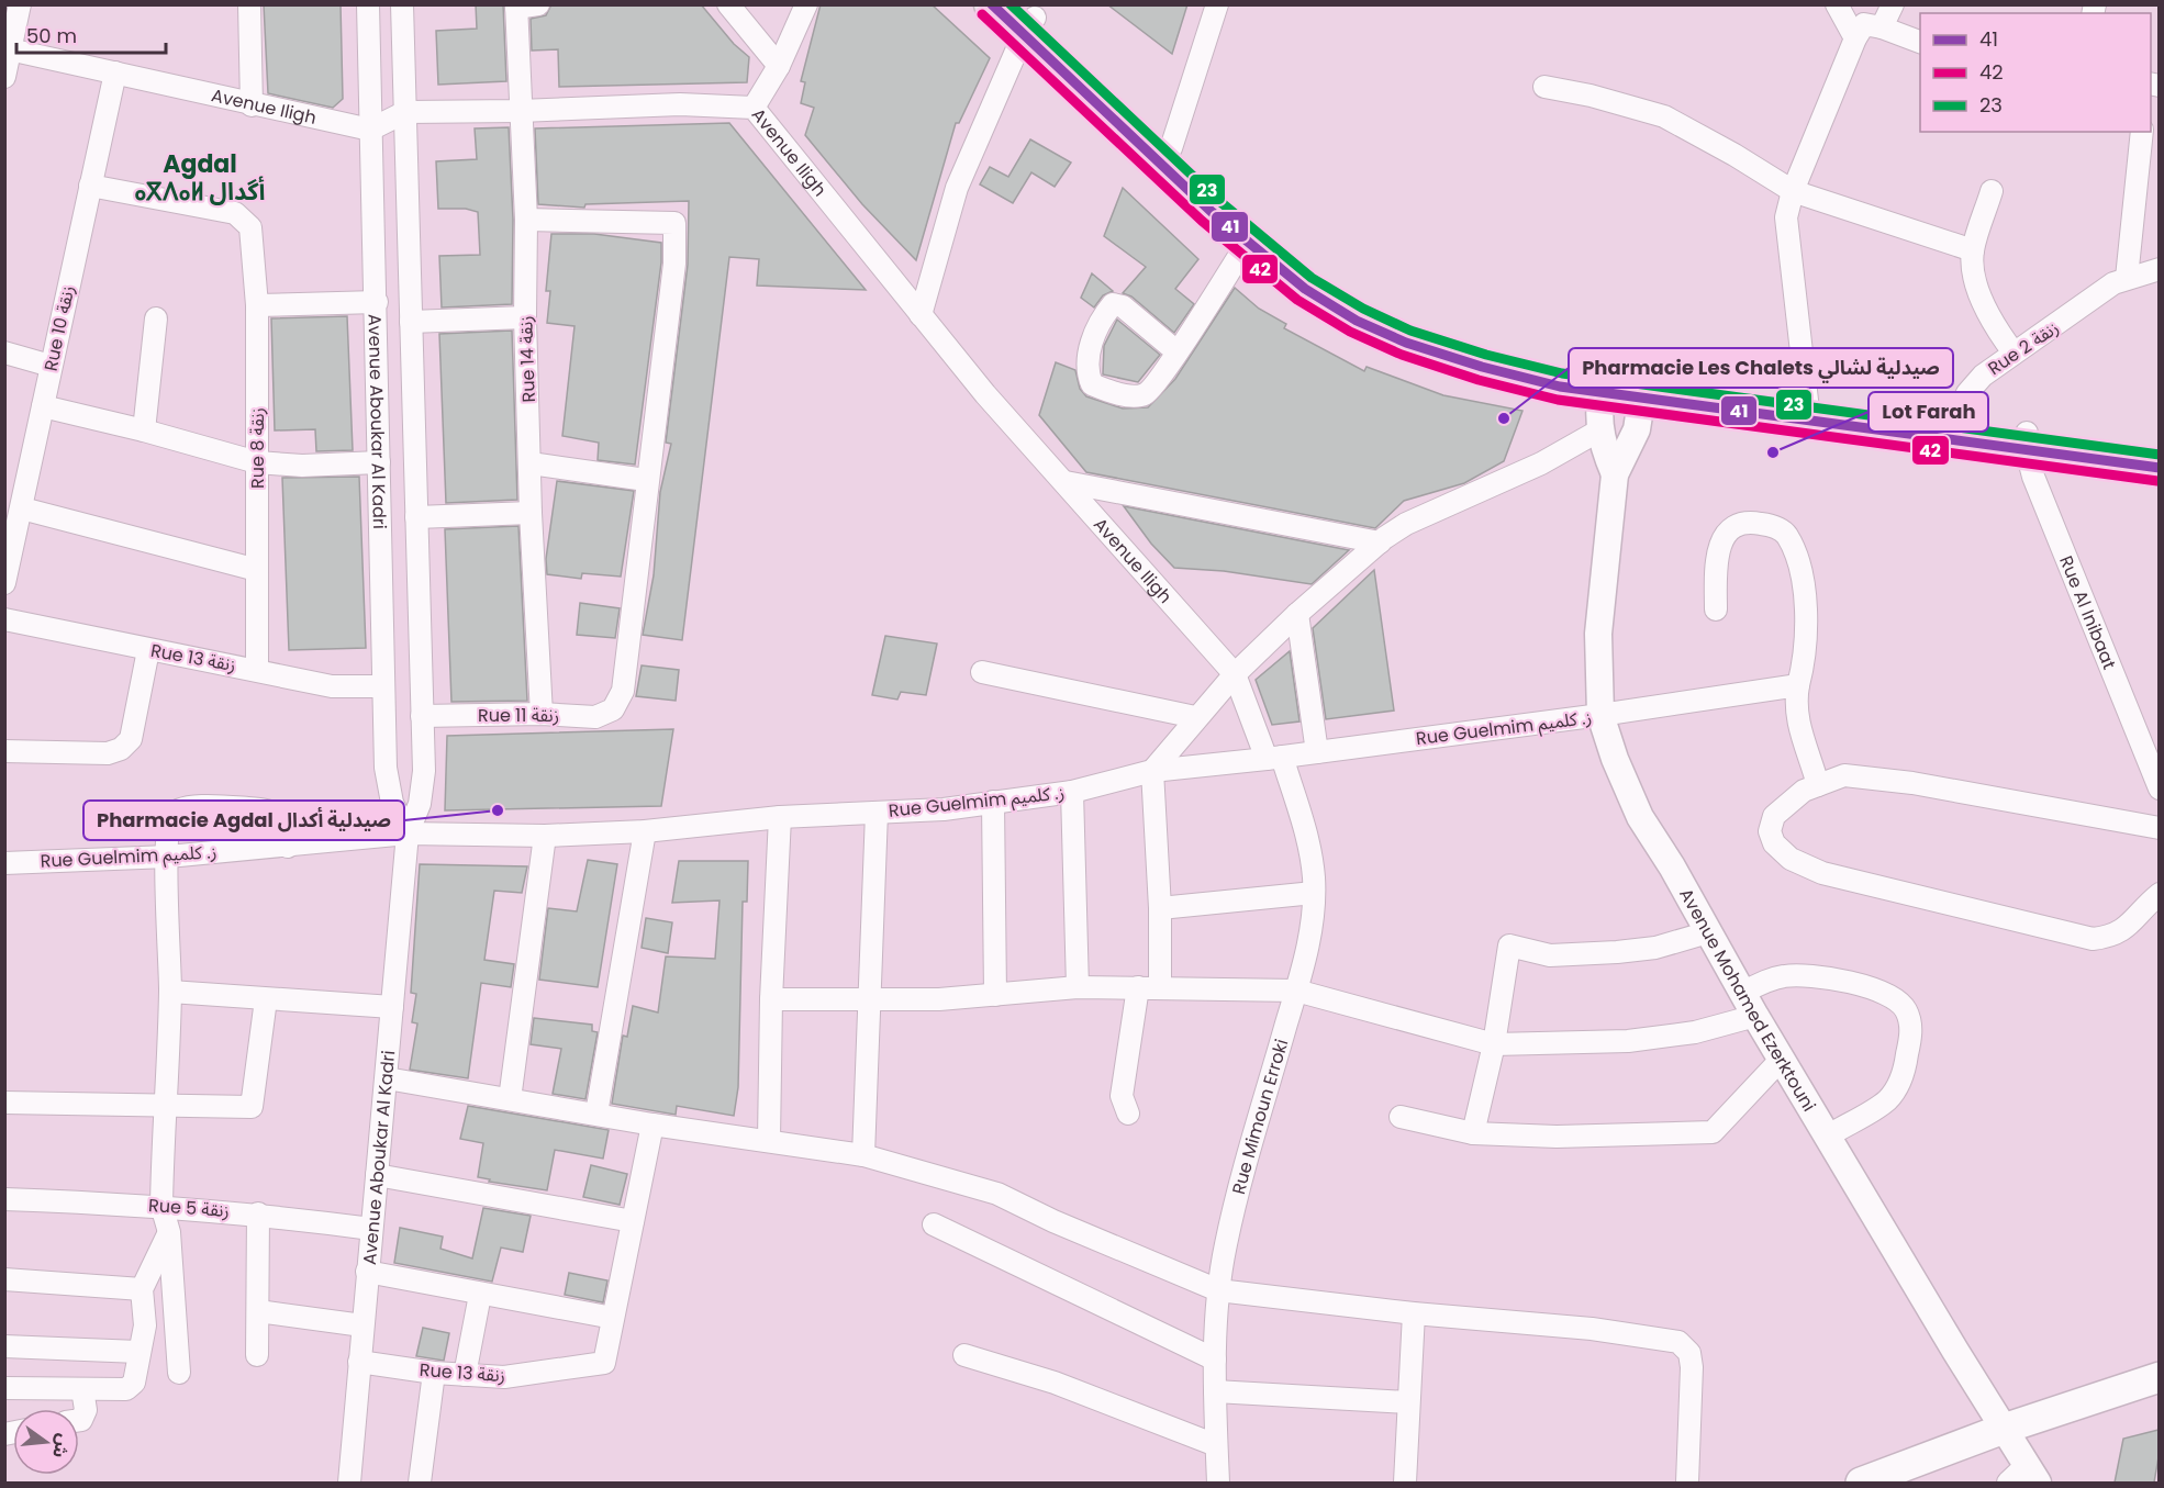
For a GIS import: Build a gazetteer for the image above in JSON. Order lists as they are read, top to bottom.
{
  "streets": {
    "street": [
      "Avenue Iligh",
      "Rue 10 زنقة",
      "Rue 2 زنقة",
      "Rue 14 زنقة",
      "Avenue Aboukar Al Kadri",
      "Rue 8 زنقة",
      "Rue Al Inibaat",
      "Rue 13 زنقة",
      "Rue 11 زنقة",
      "Rue Guelmim ز. كلميم",
      "Avenue Mohamed Ezerktouni",
      "Rue Mimoun Erroki",
      "Rue 5 زنقة"
    ]
  },
  "crossings": [
    ["Avenue Iligh", "Rue 10 زنقة"],
    ["Avenue Iligh", "Rue 14 زنقة"],
    ["Avenue Iligh", "Avenue Aboukar Al Kadri"],
    ["Avenue Iligh", "Rue Guelmim ز. كلميم"],
    ["Avenue Iligh", "Rue Mimoun Erroki"],
    ["Rue 10 زنقة", "Rue 8 زنقة"],
    ["Rue 14 زنقة", "Rue 11 زنقة"],
    ["Avenue Aboukar Al Kadri", "Rue 13 زنقة"],
    ["Avenue Aboukar Al Kadri", "Rue 11 زنقة"],
    ["Avenue Aboukar Al Kadri", "Rue Guelmim ز. كلميم"],
    ["Avenue Aboukar Al Kadri", "Rue 5 زنقة"],
    ["Rue 8 زنقة", "Rue 13 زنقة"],
    ["Rue Guelmim ز. كلميم", "Avenue Mohamed Ezerktouni"],
    ["Rue Guelmim ز. كلميم", "Rue Mimoun Erroki"]
  ],
  "districts": ["Agdal ⴰⴳⴷⴰⵍ أگدال"],
  "places": ["Pharmacie Les Chalets صيدلية لشالي", "Lot Farah", "Pharmacie Agdal صيدلية أكدال"],
  "lines": ["transit line 41", "transit line 23", "transit line 42"],
  "legend": ["41", "42", "23"],
  "scale_bar": "50 m",
  "north": "right"
}
